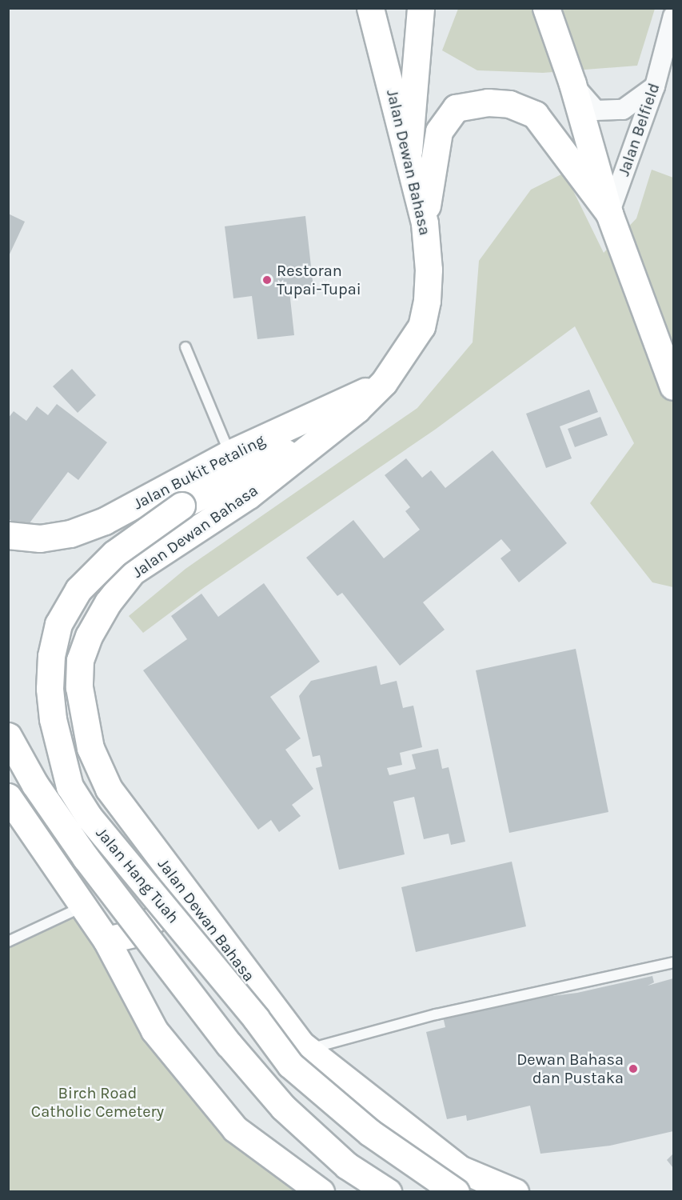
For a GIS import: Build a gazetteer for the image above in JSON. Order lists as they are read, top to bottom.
{
  "streets": {
    "main road": ["Jalan Dewan Bahasa", "Jalan Bukit Petaling", "Jalan Hang Tuah"],
    "street": ["Jalan Belfield"]
  },
  "crossings": [
    ["Jalan Dewan Bahasa", "Jalan Bukit Petaling"],
    ["Jalan Dewan Bahasa", "Jalan Hang Tuah"]
  ],
  "parks": ["Birch Road Catholic Cemetery"],
  "places": ["Restoran Tupai-Tupai", "Dewan Bahasa dan Pustaka"]
}
